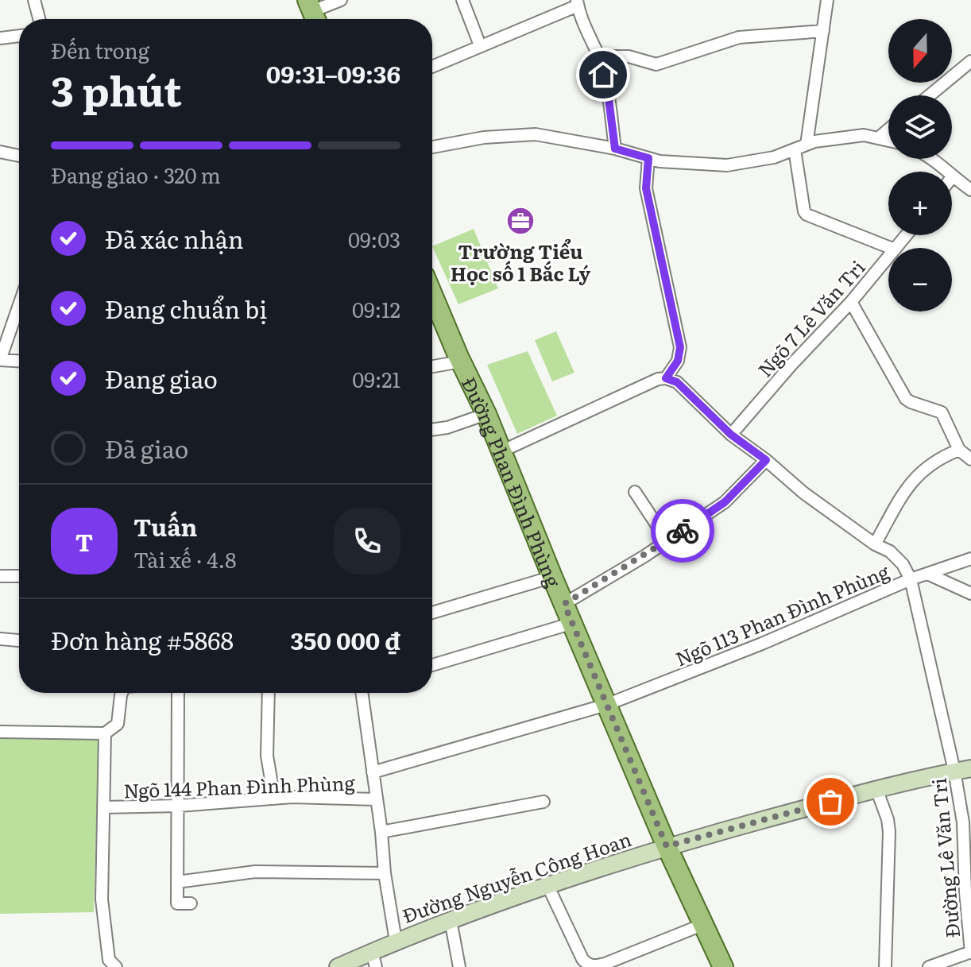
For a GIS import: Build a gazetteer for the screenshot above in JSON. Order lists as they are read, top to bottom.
{
  "streets": {
    "main road": ["Đường Phan Đình Phùng", "Đường Nguyễn Công Hoan"],
    "street": [
      "Ngõ 7 Lê Văn Tri",
      "Ngõ 113 Phan Đình Phùng",
      "Ngõ 144 Phan Đình Phùng",
      "Đường Lê Văn Tri"
    ]
  },
  "crossings": [
    ["Ngõ 7 Lê Văn Tri", "Đường Lê Văn Tri"],
    ["Đường Phan Đình Phùng", "Ngõ 113 Phan Đình Phùng"],
    ["Đường Phan Đình Phùng", "Ngõ 144 Phan Đình Phùng"],
    ["Đường Phan Đình Phùng", "Đường Nguyễn Công Hoan"],
    ["Ngõ 113 Phan Đình Phùng", "Ngõ 144 Phan Đình Phùng"],
    ["Ngõ 113 Phan Đình Phùng", "Đường Lê Văn Tri"],
    ["Đường Lê Văn Tri", "Đường Nguyễn Công Hoan"]
  ],
  "places": {
    "office": ["Trường Tiểu Học số 1 Bắc Lý"]
  },
  "north": "bottom",
  "page": {
    "map_buttons": ["+", "−"],
    "heading": ["3 phút", "Đến trong", "09:31–09:36"],
    "panel": [
      "Tuấn",
      "Tài xế · 4.8",
      "Đơn hàng #5868",
      "350 000 ₫"
    ],
    "bar": "Đang giao · 320 m",
    "list": [
      ["Đã xác nhận", "09:03"],
      ["Đang chuẩn bị", "09:12"],
      ["Đang giao", "09:21"],
      "Đã giao"
    ],
    "round": "T"
  }
}
